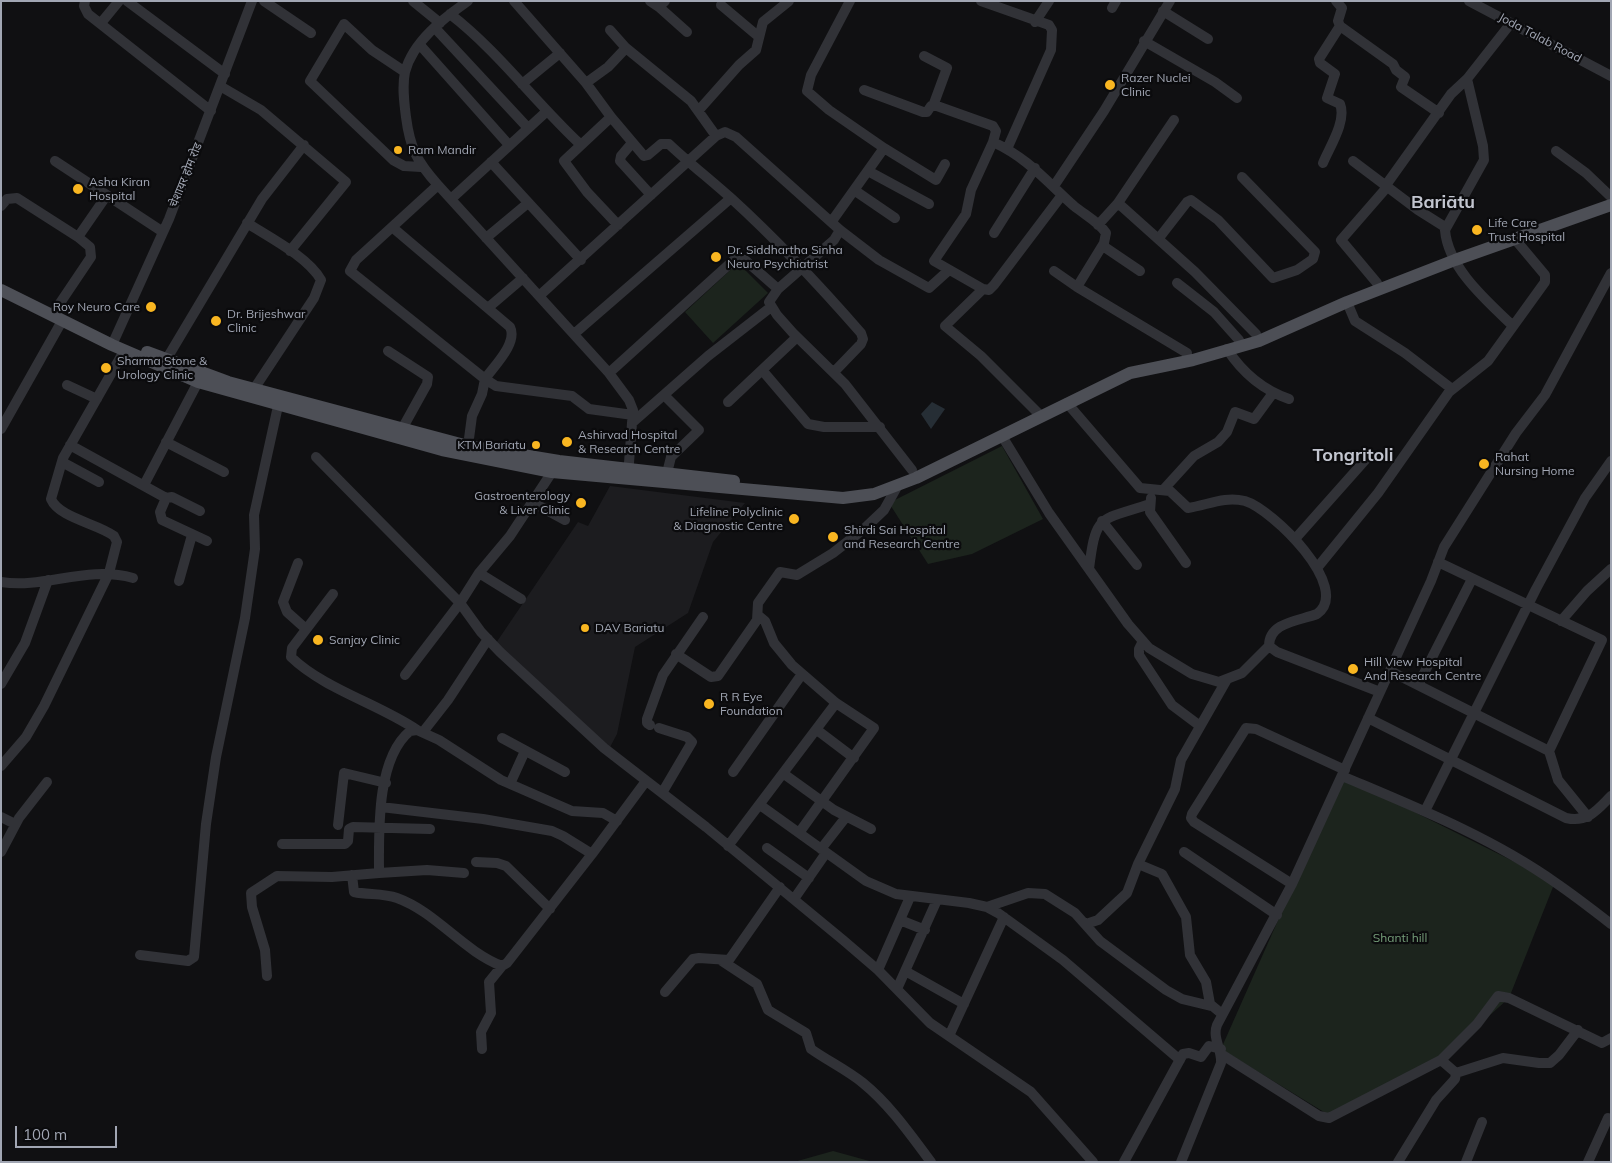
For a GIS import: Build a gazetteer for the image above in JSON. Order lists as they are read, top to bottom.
{
  "streets": {
    "street": ["Joda Talab Road", "चेशायर होम रोड"]
  },
  "districts": ["Bariātu", "Tongritoli"],
  "parks": ["Shanti hill"],
  "places": [
    "Razer Nuclei Clinic",
    "Ram Mandir",
    "Asha Kiran Hospital",
    "Life Care Trust Hospital",
    "Dr. Siddhartha Sinha Neuro Psychiatrist",
    "Roy Neuro Care",
    "Dr. Brijeshwar Clinic",
    "Sharma Stone & Urology Clinic",
    "Ashirvad Hospital & Research Centre",
    "KTM Bariatu",
    "Rahat Nursing Home",
    "Gastroenterology & Liver Clinic",
    "Lifeline Polyclinic & Diagnostic Centre",
    "Shirdi Sai Hospital and Research Centre",
    "DAV Bariatu",
    "Sanjay Clinic",
    "Hill View Hospital And Research Centre",
    "R R Eye Foundation"
  ],
  "scale_bar": "100 m"
}
